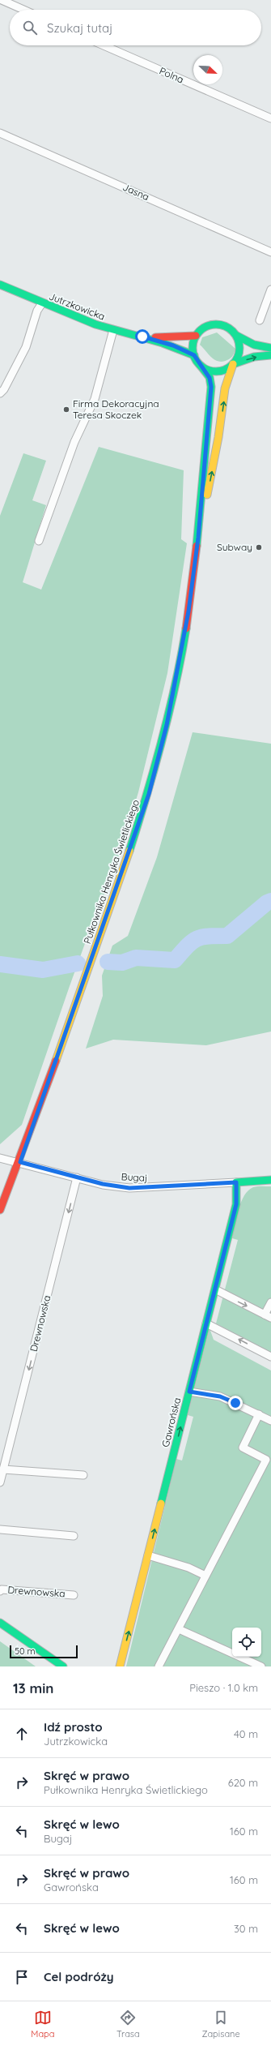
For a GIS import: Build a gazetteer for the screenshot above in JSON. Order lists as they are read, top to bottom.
{
  "streets": {
    "street": [
      "Polna",
      "Jasna",
      "Jutrzkowicka",
      "Pułkownika Henryka Świetlickiego",
      "Bugaj",
      "Drewnowska",
      "Gawrońska"
    ]
  },
  "crossings": [
    ["Jutrzkowicka", "Pułkownika Henryka Świetlickiego"],
    ["Pułkownika Henryka Świetlickiego", "Bugaj"],
    ["Bugaj", "Drewnowska"],
    ["Bugaj", "Gawrońska"]
  ],
  "one_way": ["Drewnowska"],
  "places": ["Firma Dekoracyjna Teresa Skoczek", "Subway"],
  "scale_bar": "50 m",
  "north": "bottom right",
  "page": {
    "search": "Szukaj tutaj",
    "scale": "50 m",
    "heading": ["13 min", "Pieszo · 1.0 km"],
    "list": [
      ["Idź prosto", "Jutrzkowicka", "40 m"],
      ["Skręć w prawo", "Pułkownika Henryka Świetlickiego", "620 m"],
      ["Skręć w lewo", "Bugaj", "160 m"],
      ["Skręć w prawo", "Gawrońska", "160 m"],
      ["Skręć w lewo", "30 m"],
      "Cel podróży"
    ],
    "nav": ["Mapa", "Trasa", "Zapisane"]
  }
}
